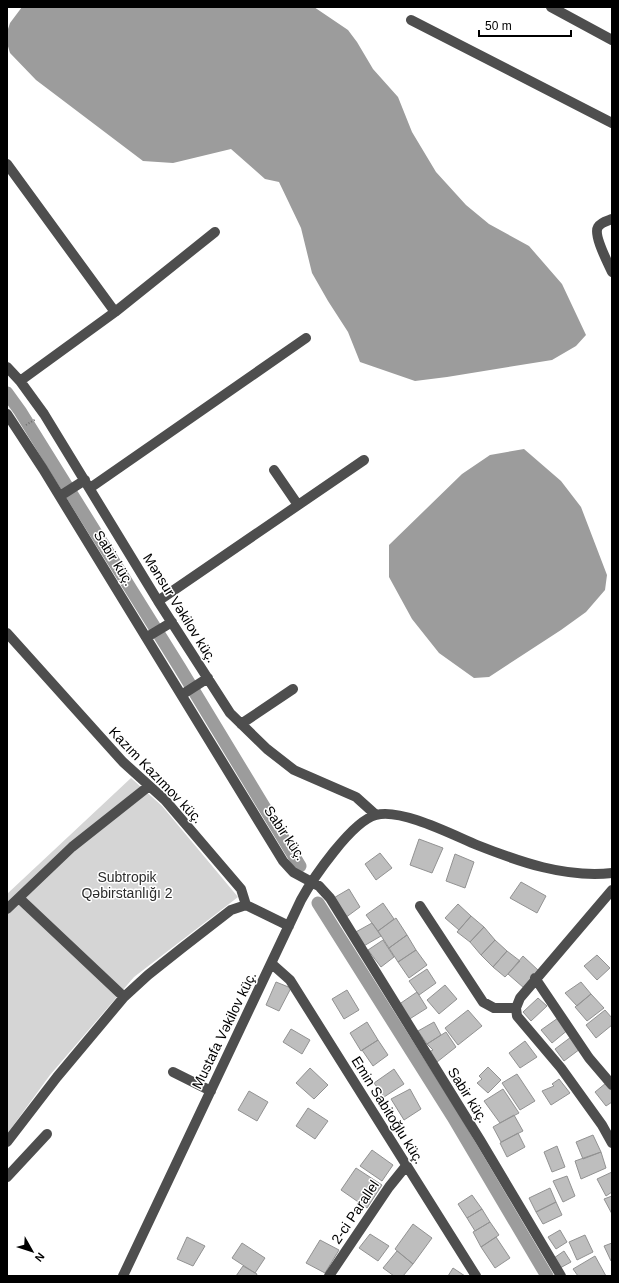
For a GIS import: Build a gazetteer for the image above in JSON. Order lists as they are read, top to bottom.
{
  "streets": {
    "street": [
      "Sabir küç.",
      "Mənsur Vəkilov küç.",
      "Kazım Kazımov küç.",
      "Mustafa Vəkilov küç.",
      "Emin Sabitoğlu küç.",
      "2-ci Parallel"
    ]
  },
  "crossings": [
    ["Sabir küç.", "Mustafa Vəkilov küç."],
    ["Mənsur Vəkilov küç.", "Mustafa Vəkilov küç."],
    ["Mustafa Vəkilov küç.", "Emin Sabitoğlu küç."],
    ["Emin Sabitoğlu küç.", "2-ci Parallel"]
  ],
  "parks": ["Subtropik Qəbirstanlığı 2"],
  "scale_bar": "50 m",
  "north": "bottom right"
}
